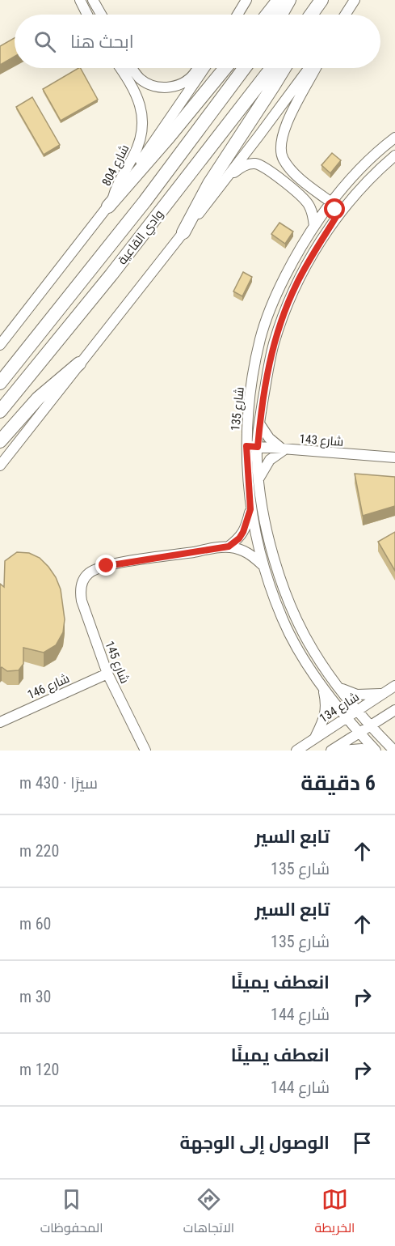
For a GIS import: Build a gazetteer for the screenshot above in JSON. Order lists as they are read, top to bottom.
{
  "streets": {
    "main road": ["وادي القاعية"],
    "street": [
      "شارع 804",
      "شارع 135",
      "شارع 143",
      "شارع 145",
      "شارع 146",
      "شارع 134"
    ]
  },
  "crossings": [
    ["شارع 135", "شارع 143"],
    ["شارع 135", "شارع 134"],
    ["شارع 145", "شارع 146"]
  ],
  "page": {
    "search": "ابحث هنا",
    "heading": ["6 دقيقة", "سيرًا · 430 m"],
    "list": [
      ["تابع السير", "شارع 135", "220 m"],
      ["تابع السير", "شارع 135", "60 m"],
      ["انعطف يمينًا", "شارع 144", "30 m"],
      ["انعطف يمينًا", "شارع 144", "120 m"],
      "الوصول إلى الوجهة"
    ],
    "nav": ["الخريطة", "الاتجاهات", "المحفوظات"]
  }
}
